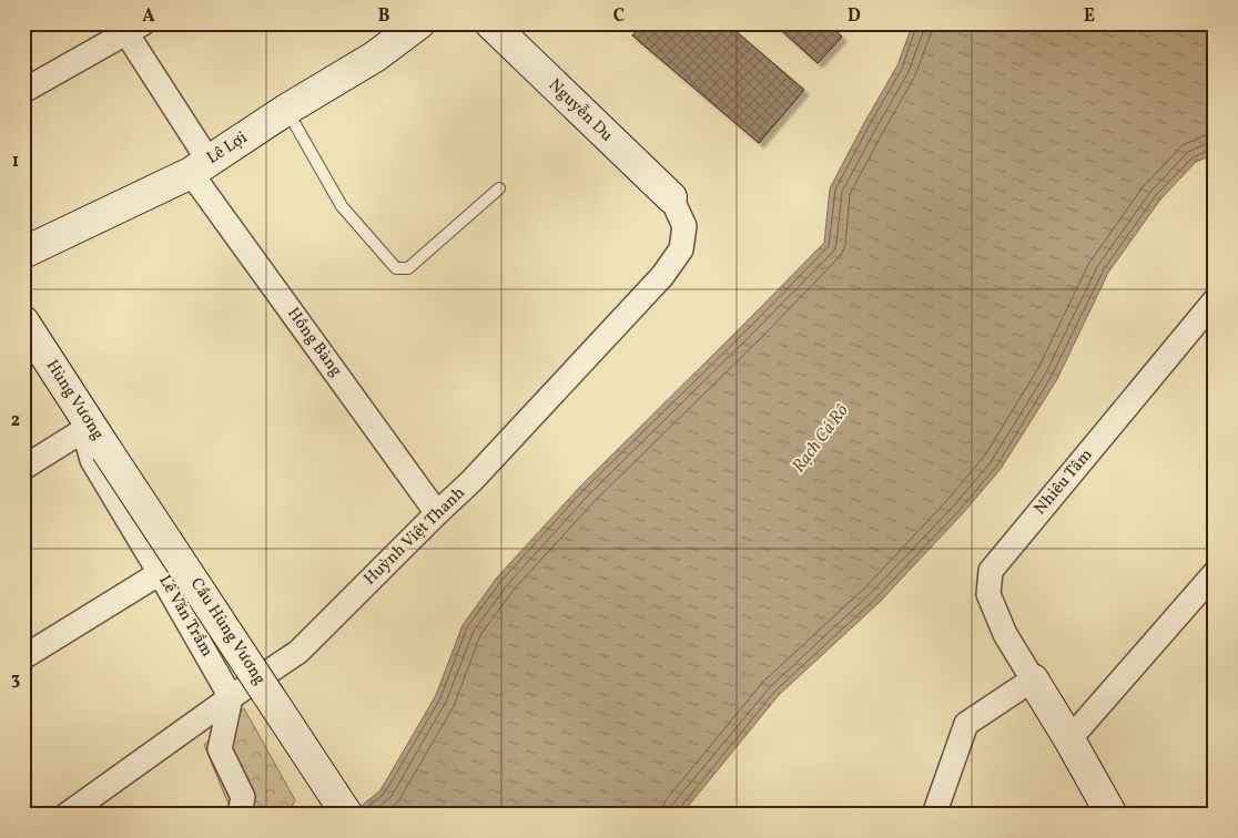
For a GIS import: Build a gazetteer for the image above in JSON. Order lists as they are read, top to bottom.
{
  "streets": {
    "street": [
      "Nguyễn Du",
      "Lê Lợi",
      "Hồng Bàng",
      "Hùng Vương",
      "Nhiêu Tâm",
      "Huỳnh Việt Thanh",
      "Lê Văn Trầm",
      "Cầu Hùng Vương"
    ]
  },
  "crossings": [
    ["Nguyễn Du", "Huỳnh Việt Thanh"],
    ["Lê Lợi", "Hồng Bàng"],
    ["Hồng Bàng", "Huỳnh Việt Thanh"],
    ["Hùng Vương", "Lê Văn Trầm"],
    ["Hùng Vương", "Cầu Hùng Vương"],
    ["Huỳnh Việt Thanh", "Lê Văn Trầm"],
    ["Lê Văn Trầm", "Cầu Hùng Vương"]
  ],
  "water": ["Rạch Cá Rô"],
  "grid": {
    "columns": [
      "A",
      "B",
      "C",
      "D",
      "E"
    ],
    "rows": ["1", "2", "3"]
  }
}
